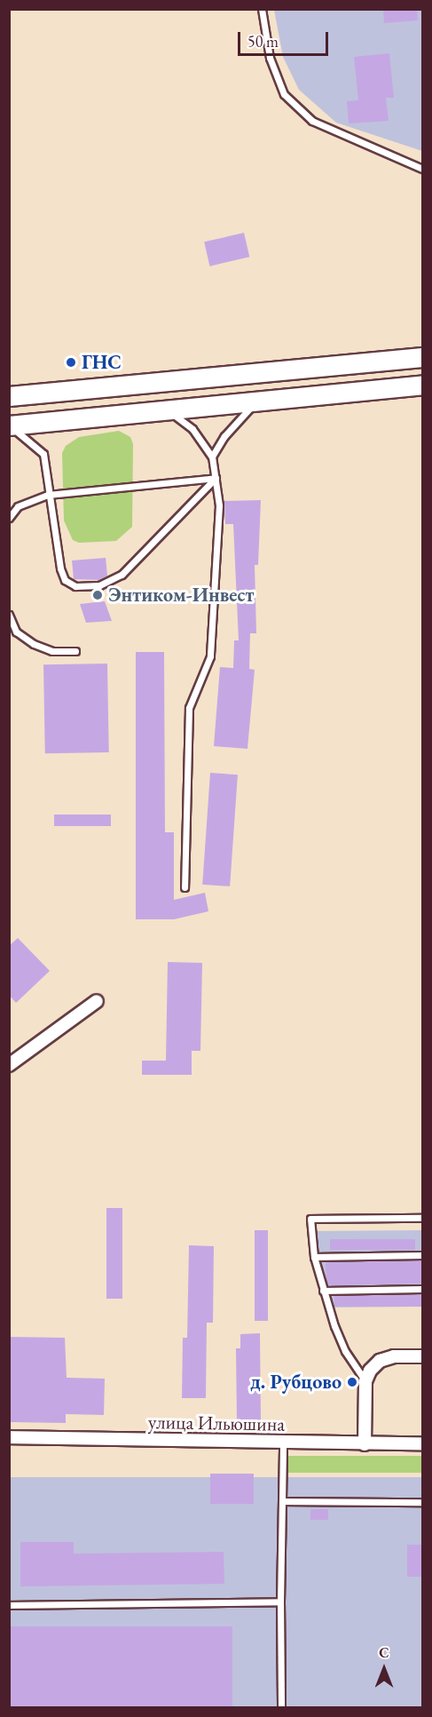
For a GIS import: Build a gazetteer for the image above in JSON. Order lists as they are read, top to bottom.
{
  "streets": {
    "street": ["улица Ильюшина"]
  },
  "places": ["ГНС", "Энтиком-Инвест", "д. Рубцово"],
  "scale_bar": "50 m",
  "north": "top"
}
